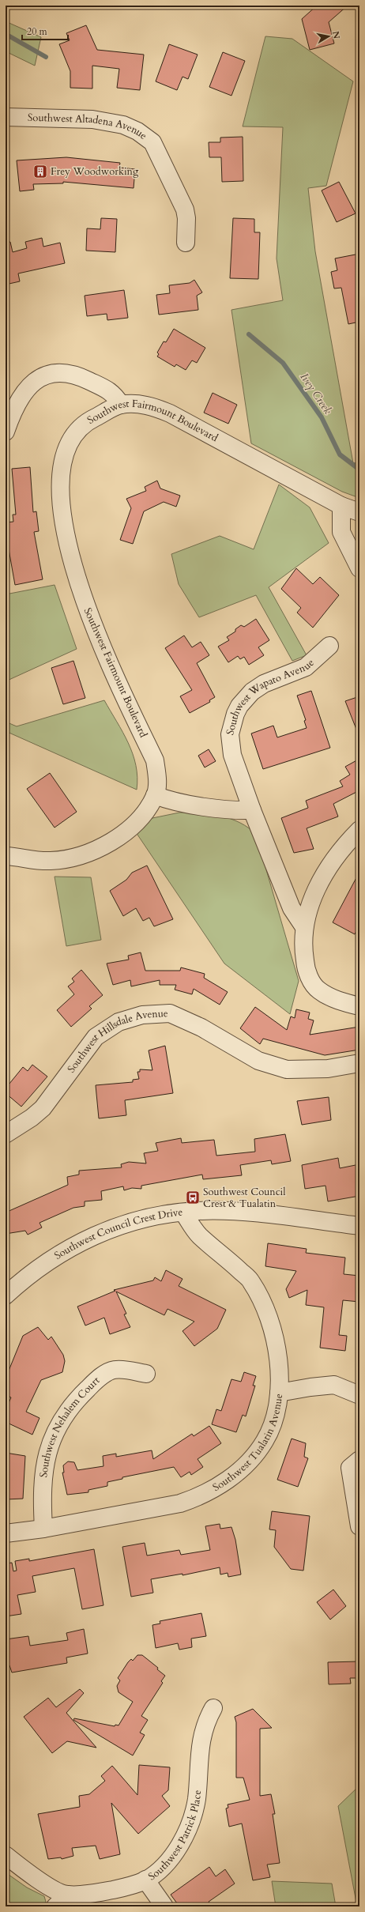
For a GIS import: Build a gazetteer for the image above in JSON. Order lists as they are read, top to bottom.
{
  "streets": {
    "street": [
      "Southwest Altadena Avenue",
      "Southwest Fairmount Boulevard",
      "Southwest Wapato Avenue",
      "Southwest Hillsdale Avenue",
      "Southwest Council Crest Drive",
      "Southwest Nehalem Court",
      "Southwest Tualatin Avenue",
      "Southwest Patrick Place"
    ]
  },
  "crossings": [
    ["Southwest Council Crest Drive", "Southwest Tualatin Avenue"],
    ["Southwest Nehalem Court", "Southwest Tualatin Avenue"]
  ],
  "water": ["Ivey Creek"],
  "places": {
    "building": ["Frey Woodworking"],
    "bus stop": ["Southwest Council Crest & Tualatin"]
  },
  "scale_bar": "20 m",
  "north": "right"
}
